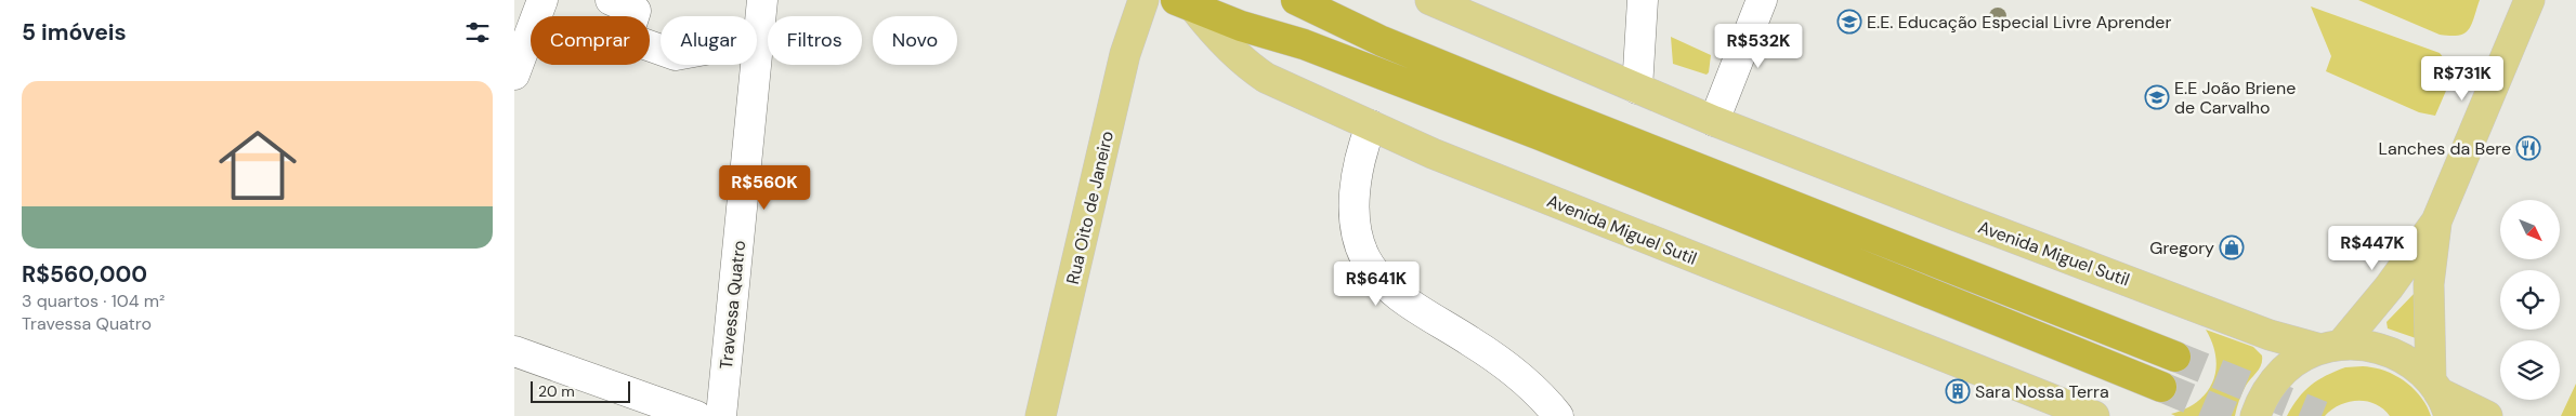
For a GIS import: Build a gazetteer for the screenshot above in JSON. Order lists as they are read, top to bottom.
{
  "streets": {
    "main road": ["Rua Oito de Janeiro", "Avenida Miguel Sutil"],
    "street": ["Travessa Quatro"]
  },
  "places": {
    "school or university": ["E.E. Educação Especial Livre Aprender", "E.E João Briene de Carvalho"],
    "restaurant": ["Lanches da Bere"],
    "shop": ["Gregory"],
    "building": ["Sara Nossa Terra"]
  },
  "scale_bar": "20 m",
  "north": "bottom right",
  "page": {
    "heading": "5 imóveis",
    "chip": [
      "Comprar",
      "Alugar",
      "Filtros",
      "Novo"
    ],
    "price": [
      "R$532K",
      "R$731K",
      "R$560K",
      "R$447K",
      "R$641K"
    ],
    "list": [
      {
        "name": "R$560,000",
        "note": "3 quartos · 104 m² · Travessa Quatro"
      }
    ],
    "scale": "20 m"
  }
}
